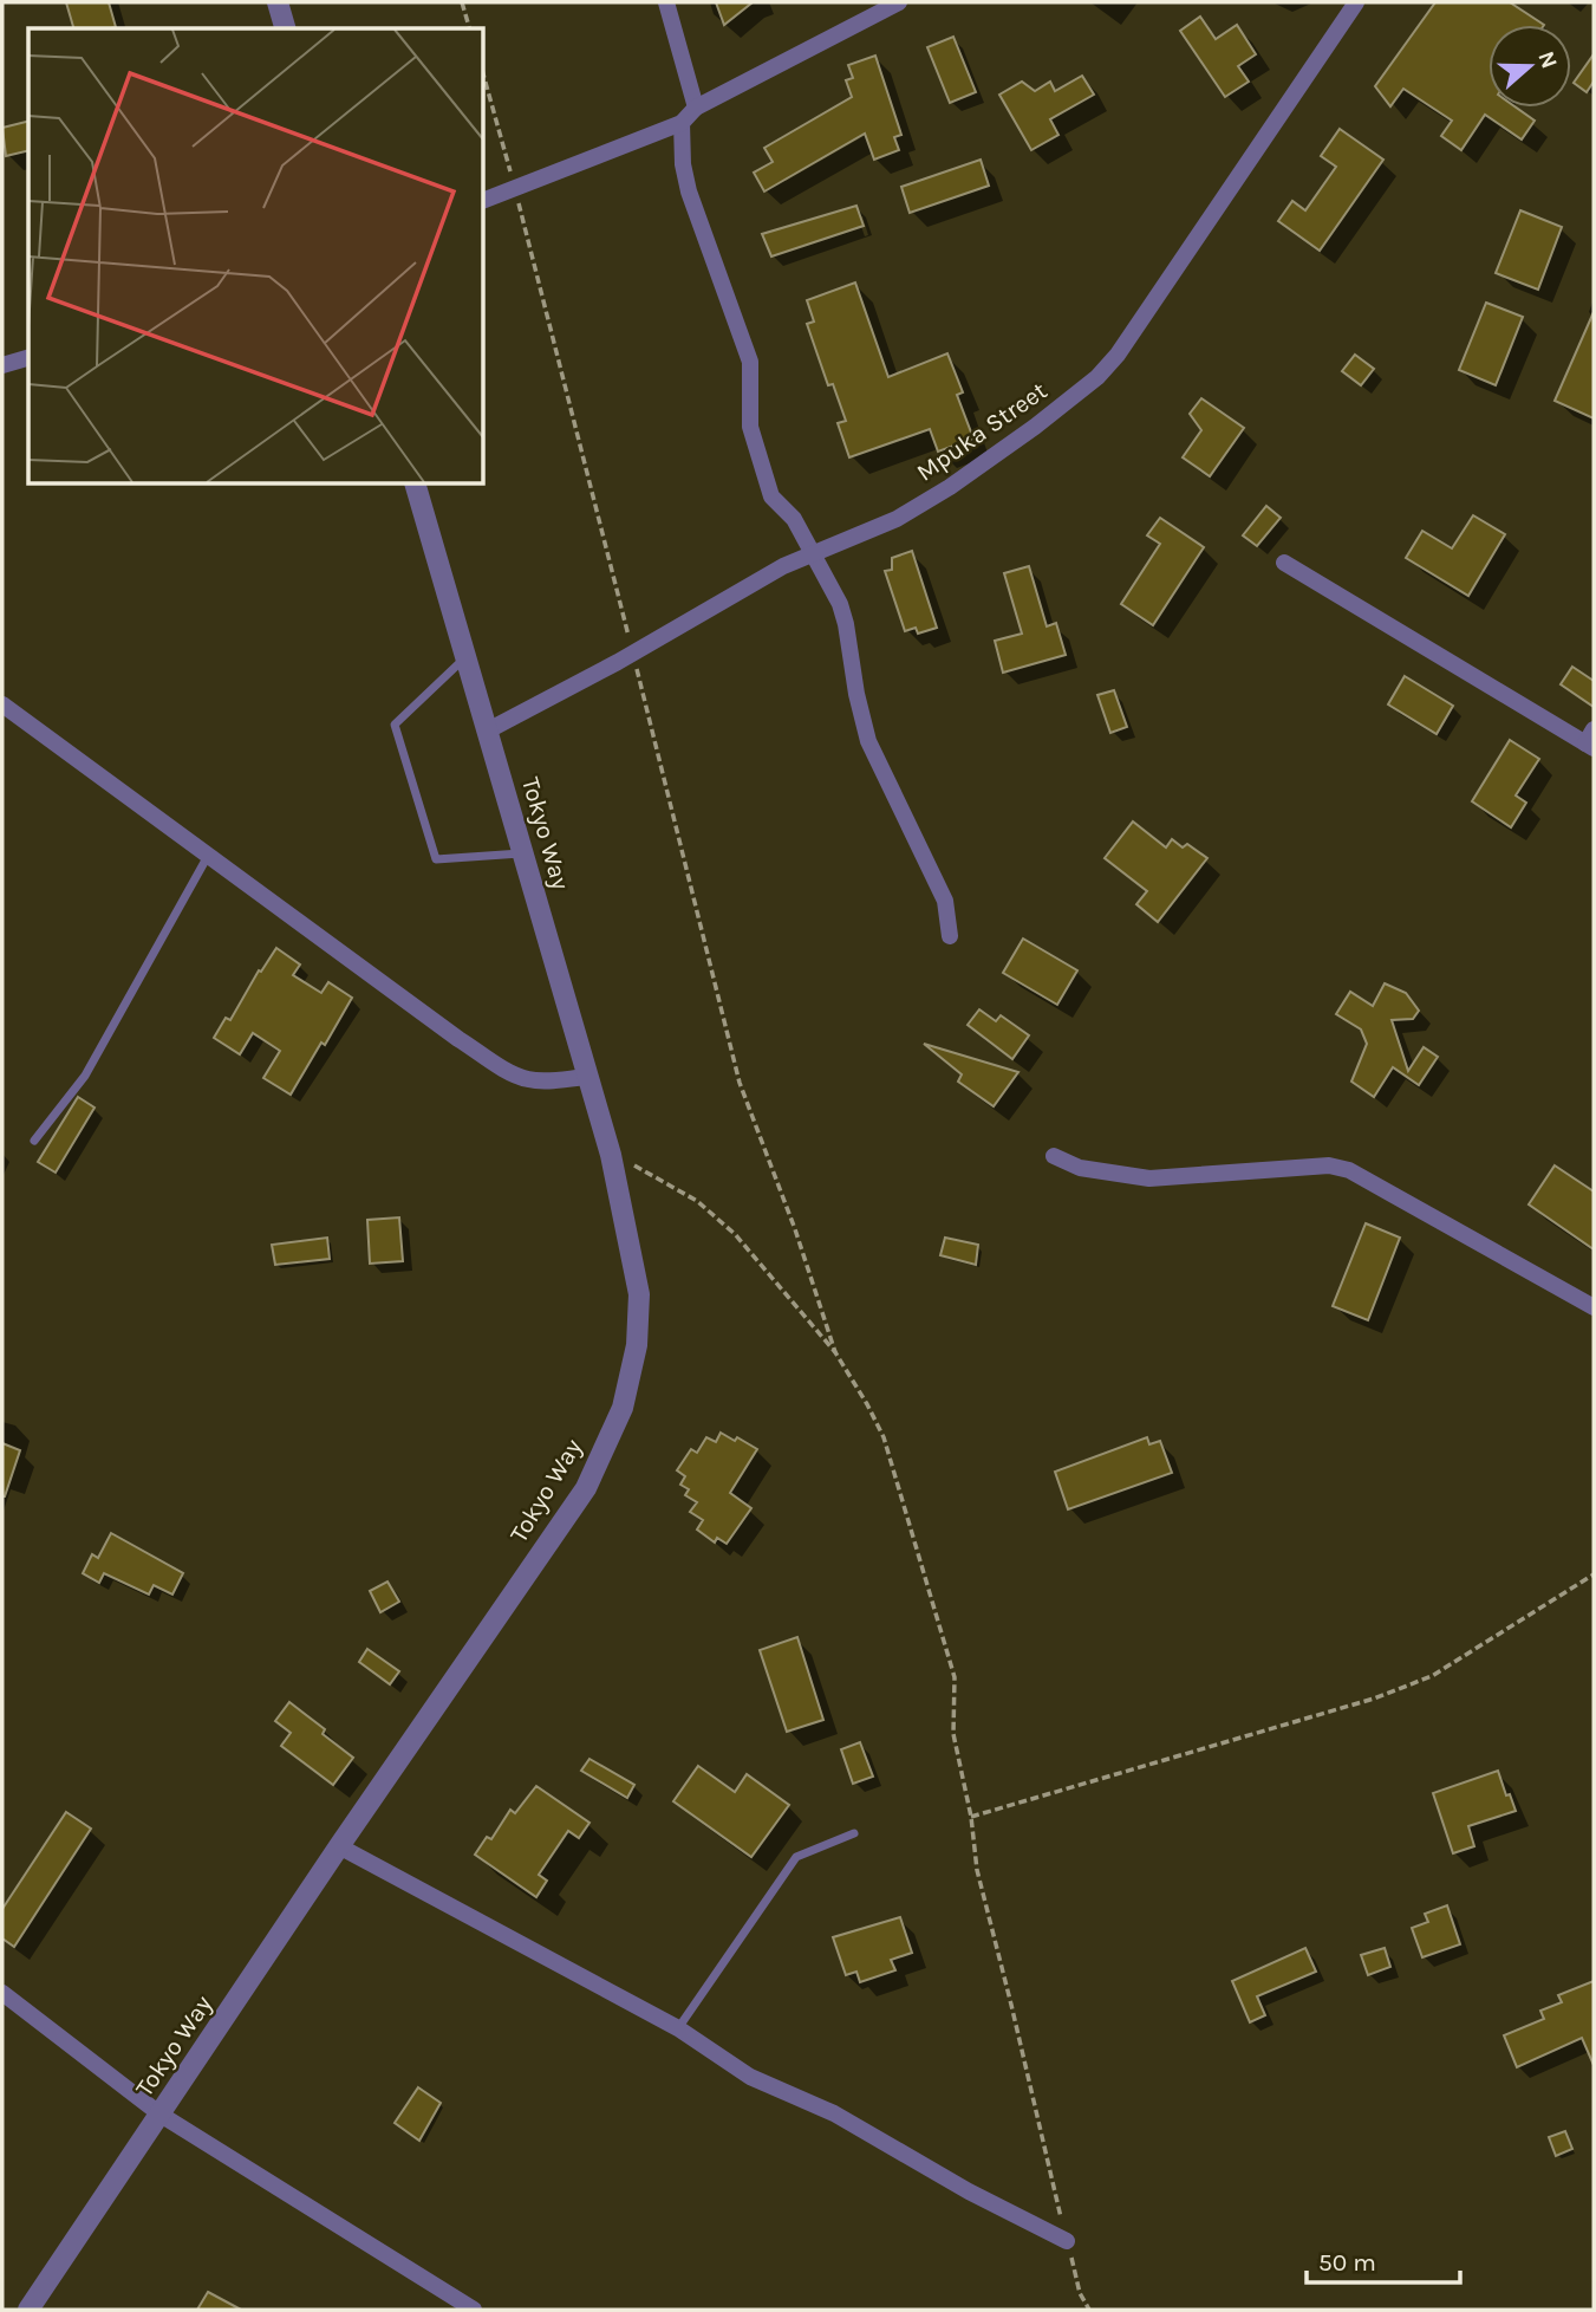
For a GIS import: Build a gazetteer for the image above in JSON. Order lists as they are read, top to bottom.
{
  "streets": {
    "street": ["Mpuka Street", "Tokyo Way"]
  },
  "crossings": [
    ["Mpuka Street", "Tokyo Way"]
  ],
  "scale_bar": "50 m",
  "north": "right"
}
